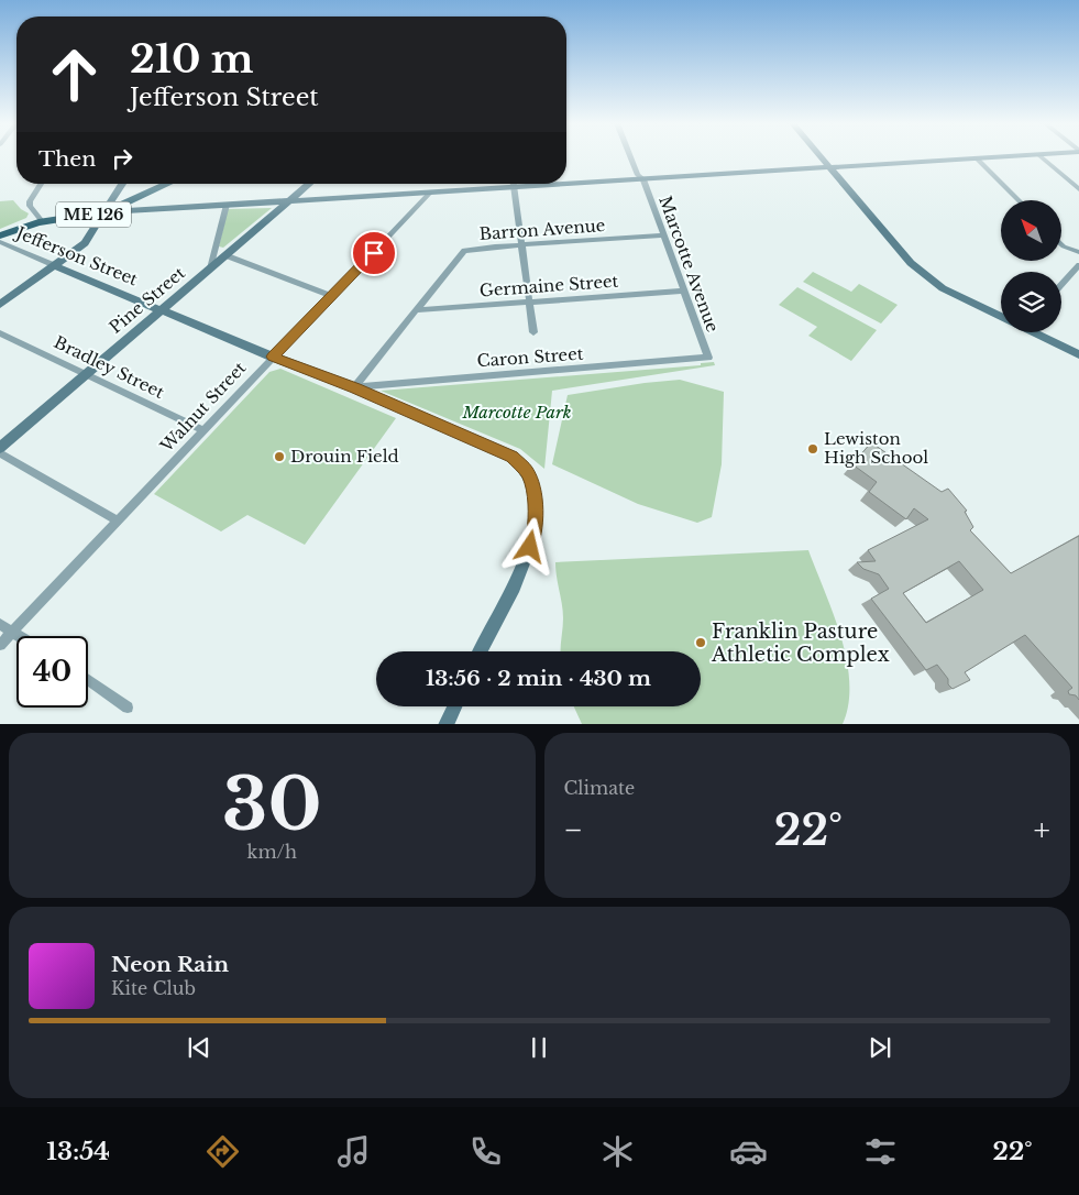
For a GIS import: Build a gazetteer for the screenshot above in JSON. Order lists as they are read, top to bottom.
{
  "streets": {
    "main road": ["ME 126"],
    "street": [
      "Barron Avenue",
      "Jefferson Street",
      "Marcotte Avenue",
      "Germaine Street",
      "Pine Street",
      "Caron Street",
      "Bradley Street",
      "Walnut Street"
    ]
  },
  "crossings": [
    ["Barron Avenue", "Jefferson Street"],
    ["Barron Avenue", "Marcotte Avenue"],
    ["Barron Avenue", "Germaine Street"],
    ["Barron Avenue", "Caron Street"],
    ["Jefferson Street", "Pine Street"],
    ["Jefferson Street", "Caron Street"],
    ["Jefferson Street", "Walnut Street"],
    ["Marcotte Avenue", "Germaine Street"],
    ["Marcotte Avenue", "Caron Street"],
    ["Pine Street", "Bradley Street"],
    ["Bradley Street", "Walnut Street"]
  ],
  "parks": ["Marcotte Park"],
  "places": ["Lewiston High School", "Drouin Field", "Franklin Pasture Athletic Complex"],
  "north": "top left",
  "page": {
    "turn": ["210 m", "Jefferson Street"],
    "then": "Then",
    "limit": "40",
    "trip": "13:56 · 2 min · 430 m",
    "tile": [
      ["30", "km/h"],
      "Climate"
    ],
    "heat": ["−", "22°", "+"],
    "song": ["Neon Rain", "Kite Club"],
    "tabs": ["13:54", "22°"]
  }
}
